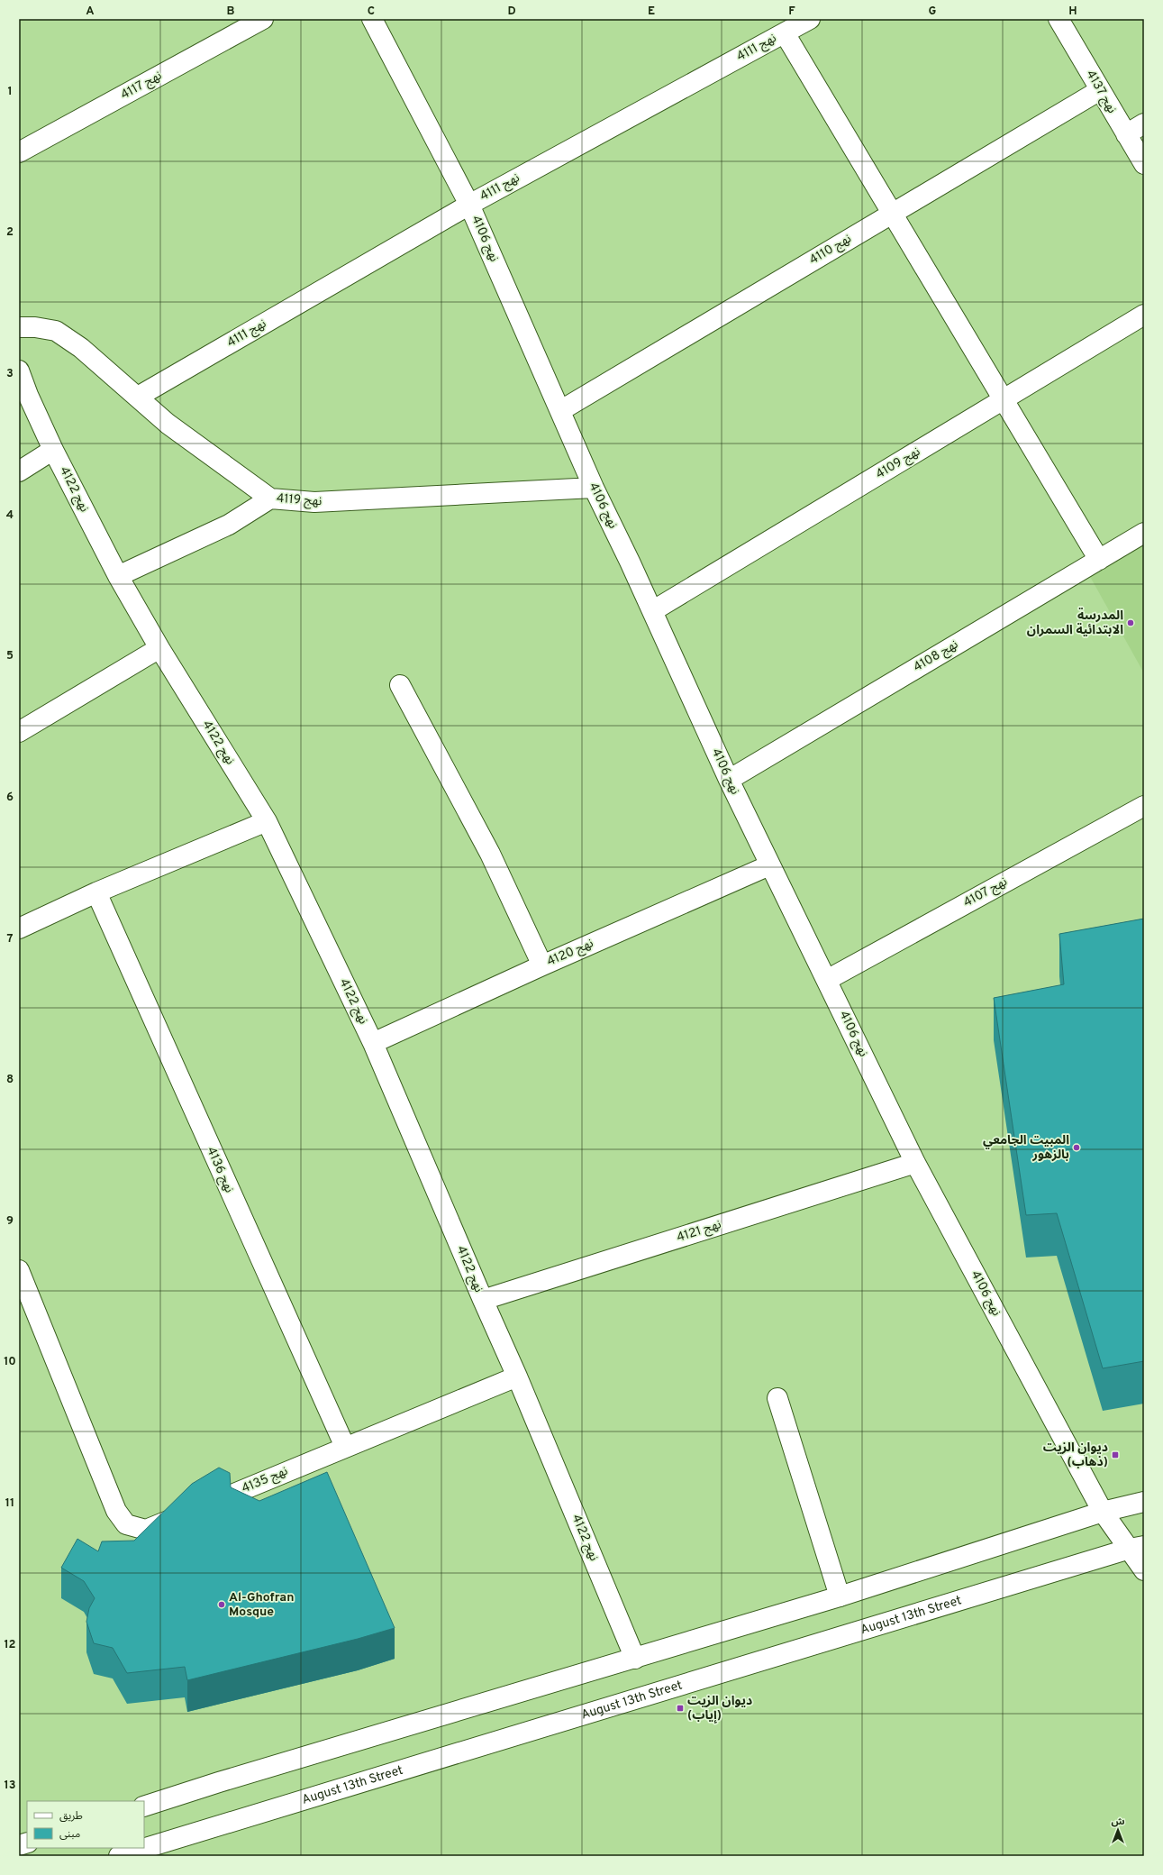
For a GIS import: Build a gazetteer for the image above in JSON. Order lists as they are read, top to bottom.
{
  "streets": {
    "street": [
      "نهج 4111",
      "نهج 4117",
      "نهج 4137",
      "نهج 4106",
      "نهج 4110",
      "نهج 4109",
      "نهج 4122",
      "نهج 4119",
      "نهج 4108",
      "نهج 4107",
      "نهج 4120",
      "نهج 4136",
      "نهج 4121",
      "نهج 4135",
      "August 13th Street"
    ]
  },
  "crossings": [
    ["نهج 4111", "نهج 4106"],
    ["نهج 4111", "نهج 4119"],
    ["نهج 4137", "نهج 4110"],
    ["نهج 4106", "نهج 4110"],
    ["نهج 4106", "نهج 4109"],
    ["نهج 4106", "نهج 4119"],
    ["نهج 4106", "نهج 4108"],
    ["نهج 4106", "نهج 4107"],
    ["نهج 4106", "نهج 4120"],
    ["نهج 4106", "نهج 4121"],
    ["نهج 4106", "August 13th Street"],
    ["نهج 4122", "نهج 4120"],
    ["نهج 4122", "نهج 4121"],
    ["نهج 4122", "نهج 4135"],
    ["نهج 4136", "نهج 4135"]
  ],
  "places": {
    "other": ["المدرسة الابتدائية السمران", "المبيت الجامعي بالزهور", "Al-Ghofran Mosque"],
    "transit": ["ديوان الزيت (ذهاب)", "ديوان الزيت (إياب)"]
  },
  "legend": ["طريق", "مبنى"],
  "north": "top",
  "grid": {
    "columns": [
      "A",
      "B",
      "C",
      "D",
      "E",
      "F",
      "G",
      "H"
    ],
    "rows": [
      "1",
      "2",
      "3",
      "4",
      "5",
      "6",
      "7",
      "8",
      "9",
      "10",
      "11",
      "12",
      "13"
    ]
  }
}
